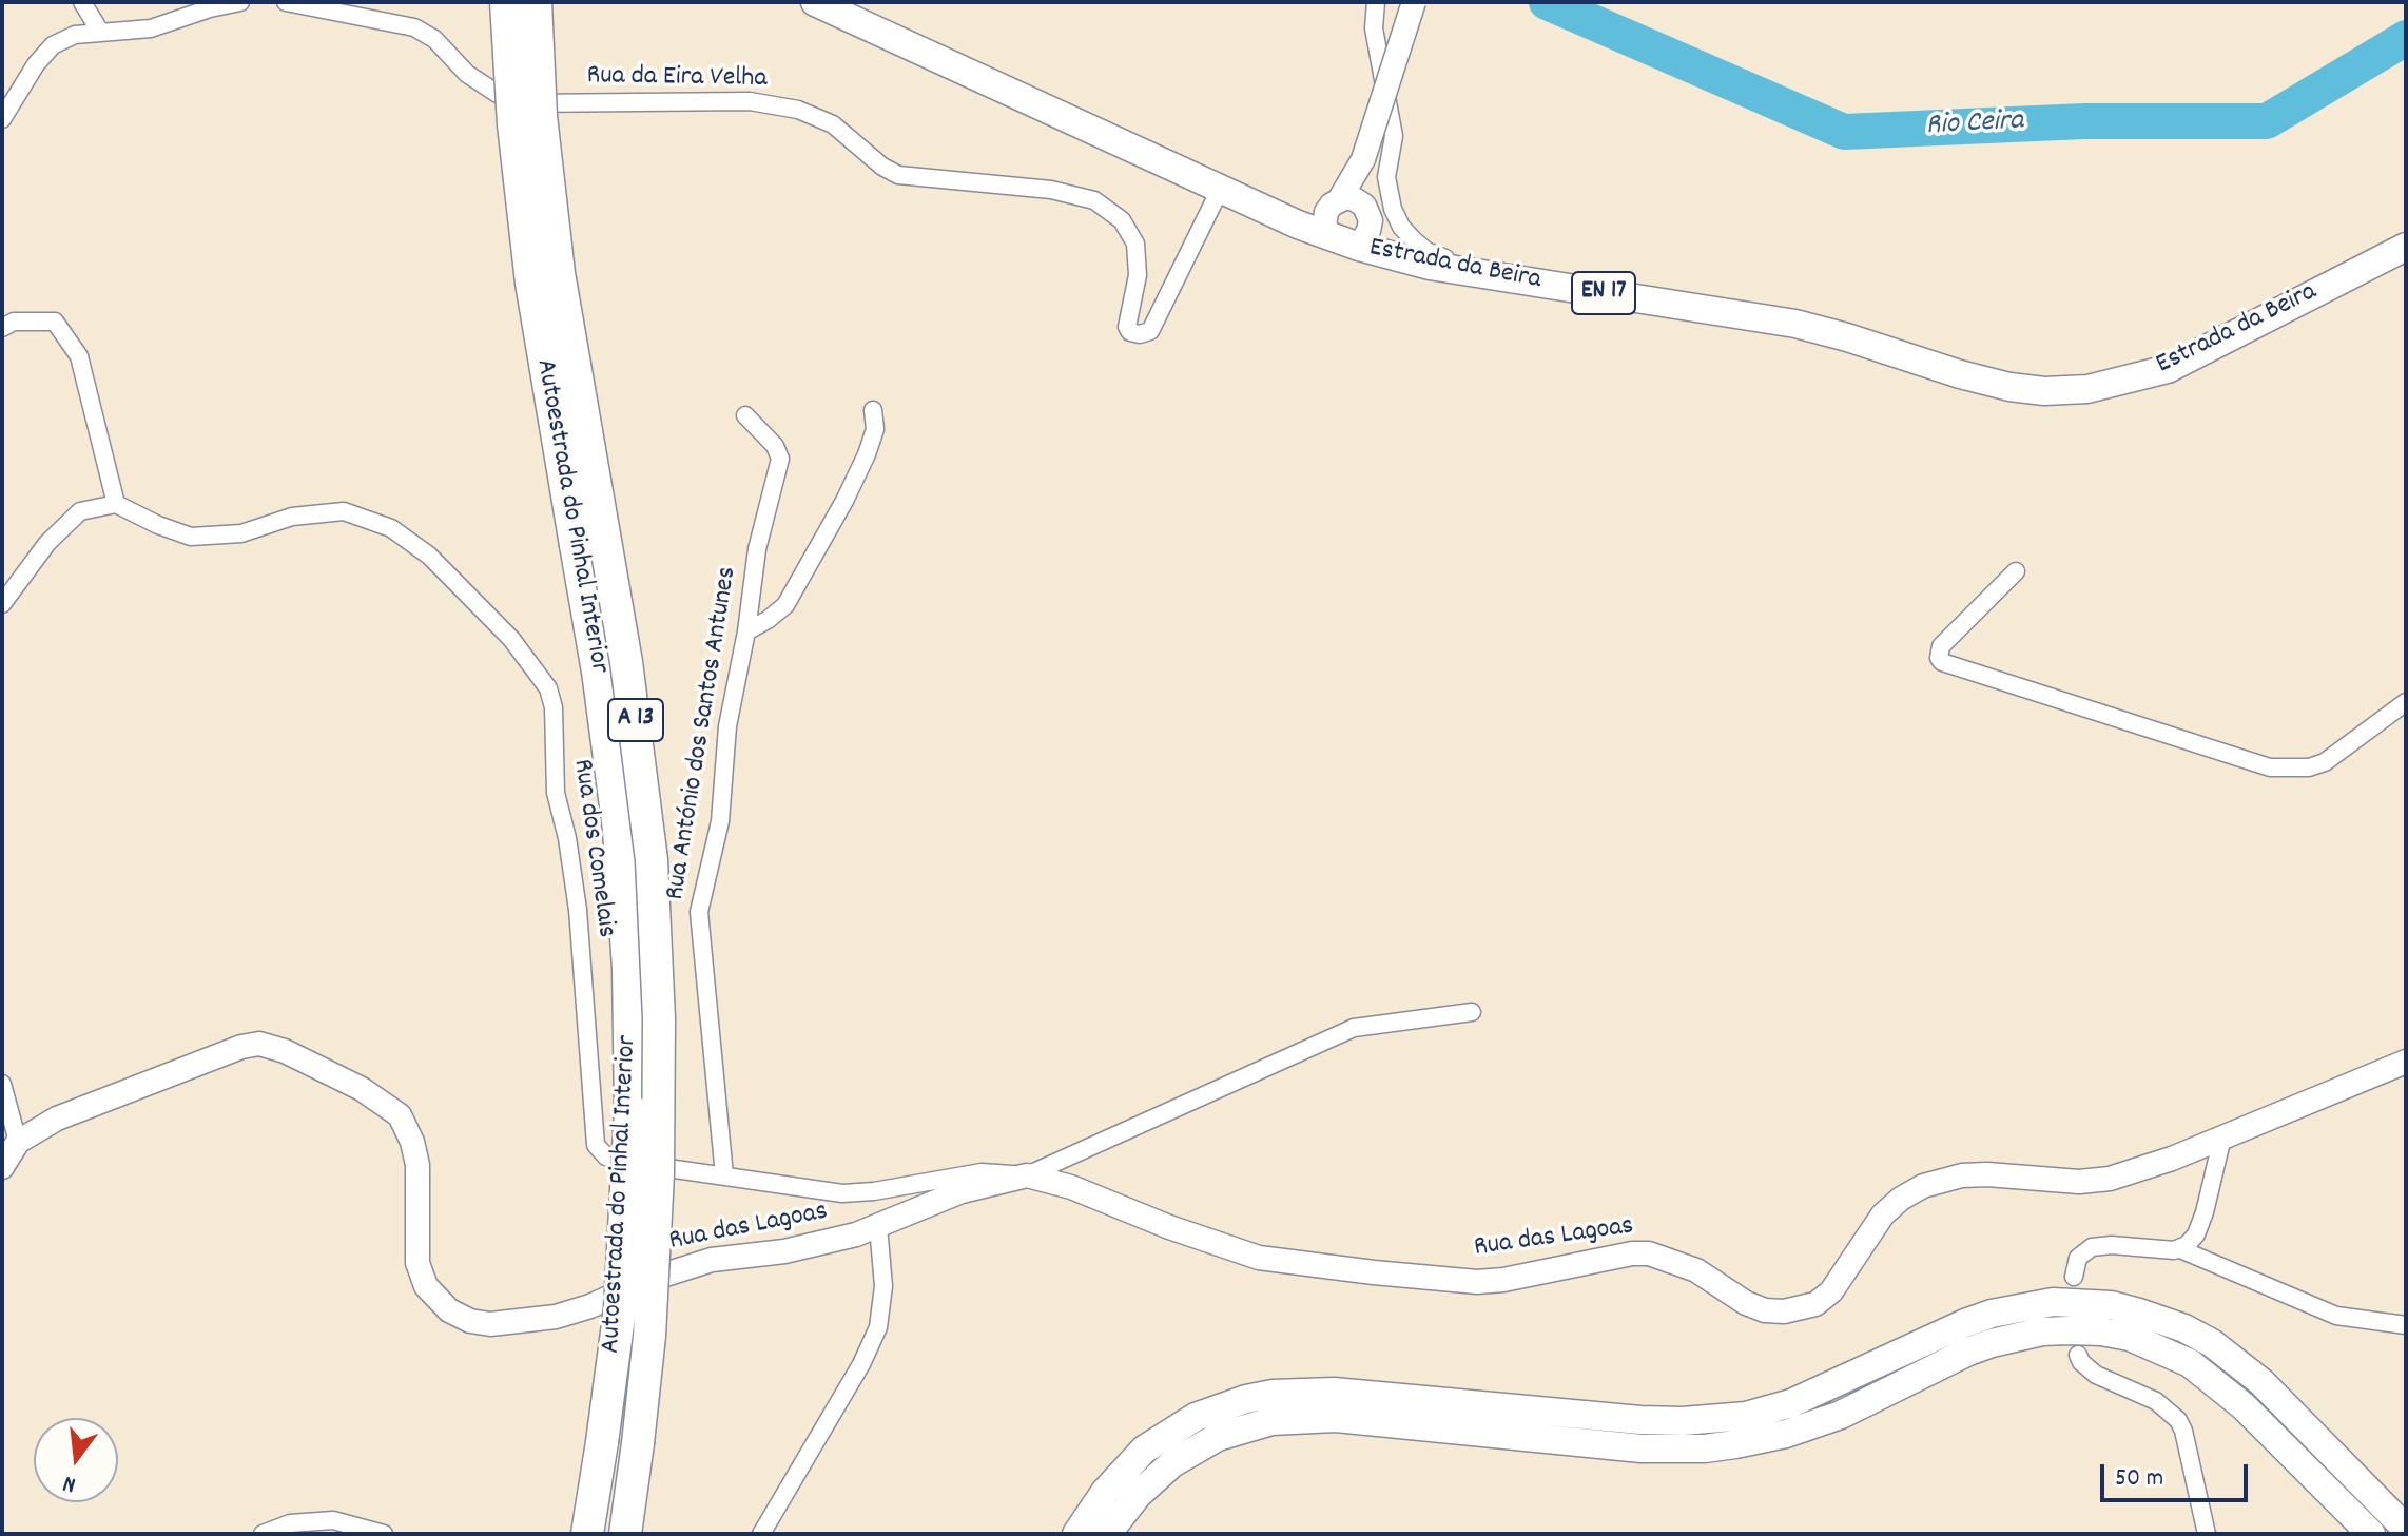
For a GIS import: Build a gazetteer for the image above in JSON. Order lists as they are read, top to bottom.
{
  "streets": {
    "highway": ["Autoestrada do Pinhal Interior", "A 13"],
    "main road": ["Estrada da Beira", "EN 17"],
    "street": [
      "Rua da Eira Velha",
      "Rua António dos Santos Antunes",
      "Rua dos Comelais",
      "Rua das Lagoas"
    ]
  },
  "crossings": [
    ["Rua da Eira Velha", "Estrada da Beira"],
    ["Rua António dos Santos Antunes", "Rua dos Comelais"],
    ["Rua dos Comelais", "Rua das Lagoas"]
  ],
  "water": ["Rio Ceira"],
  "scale_bar": "50 m",
  "north": "bottom"
}
